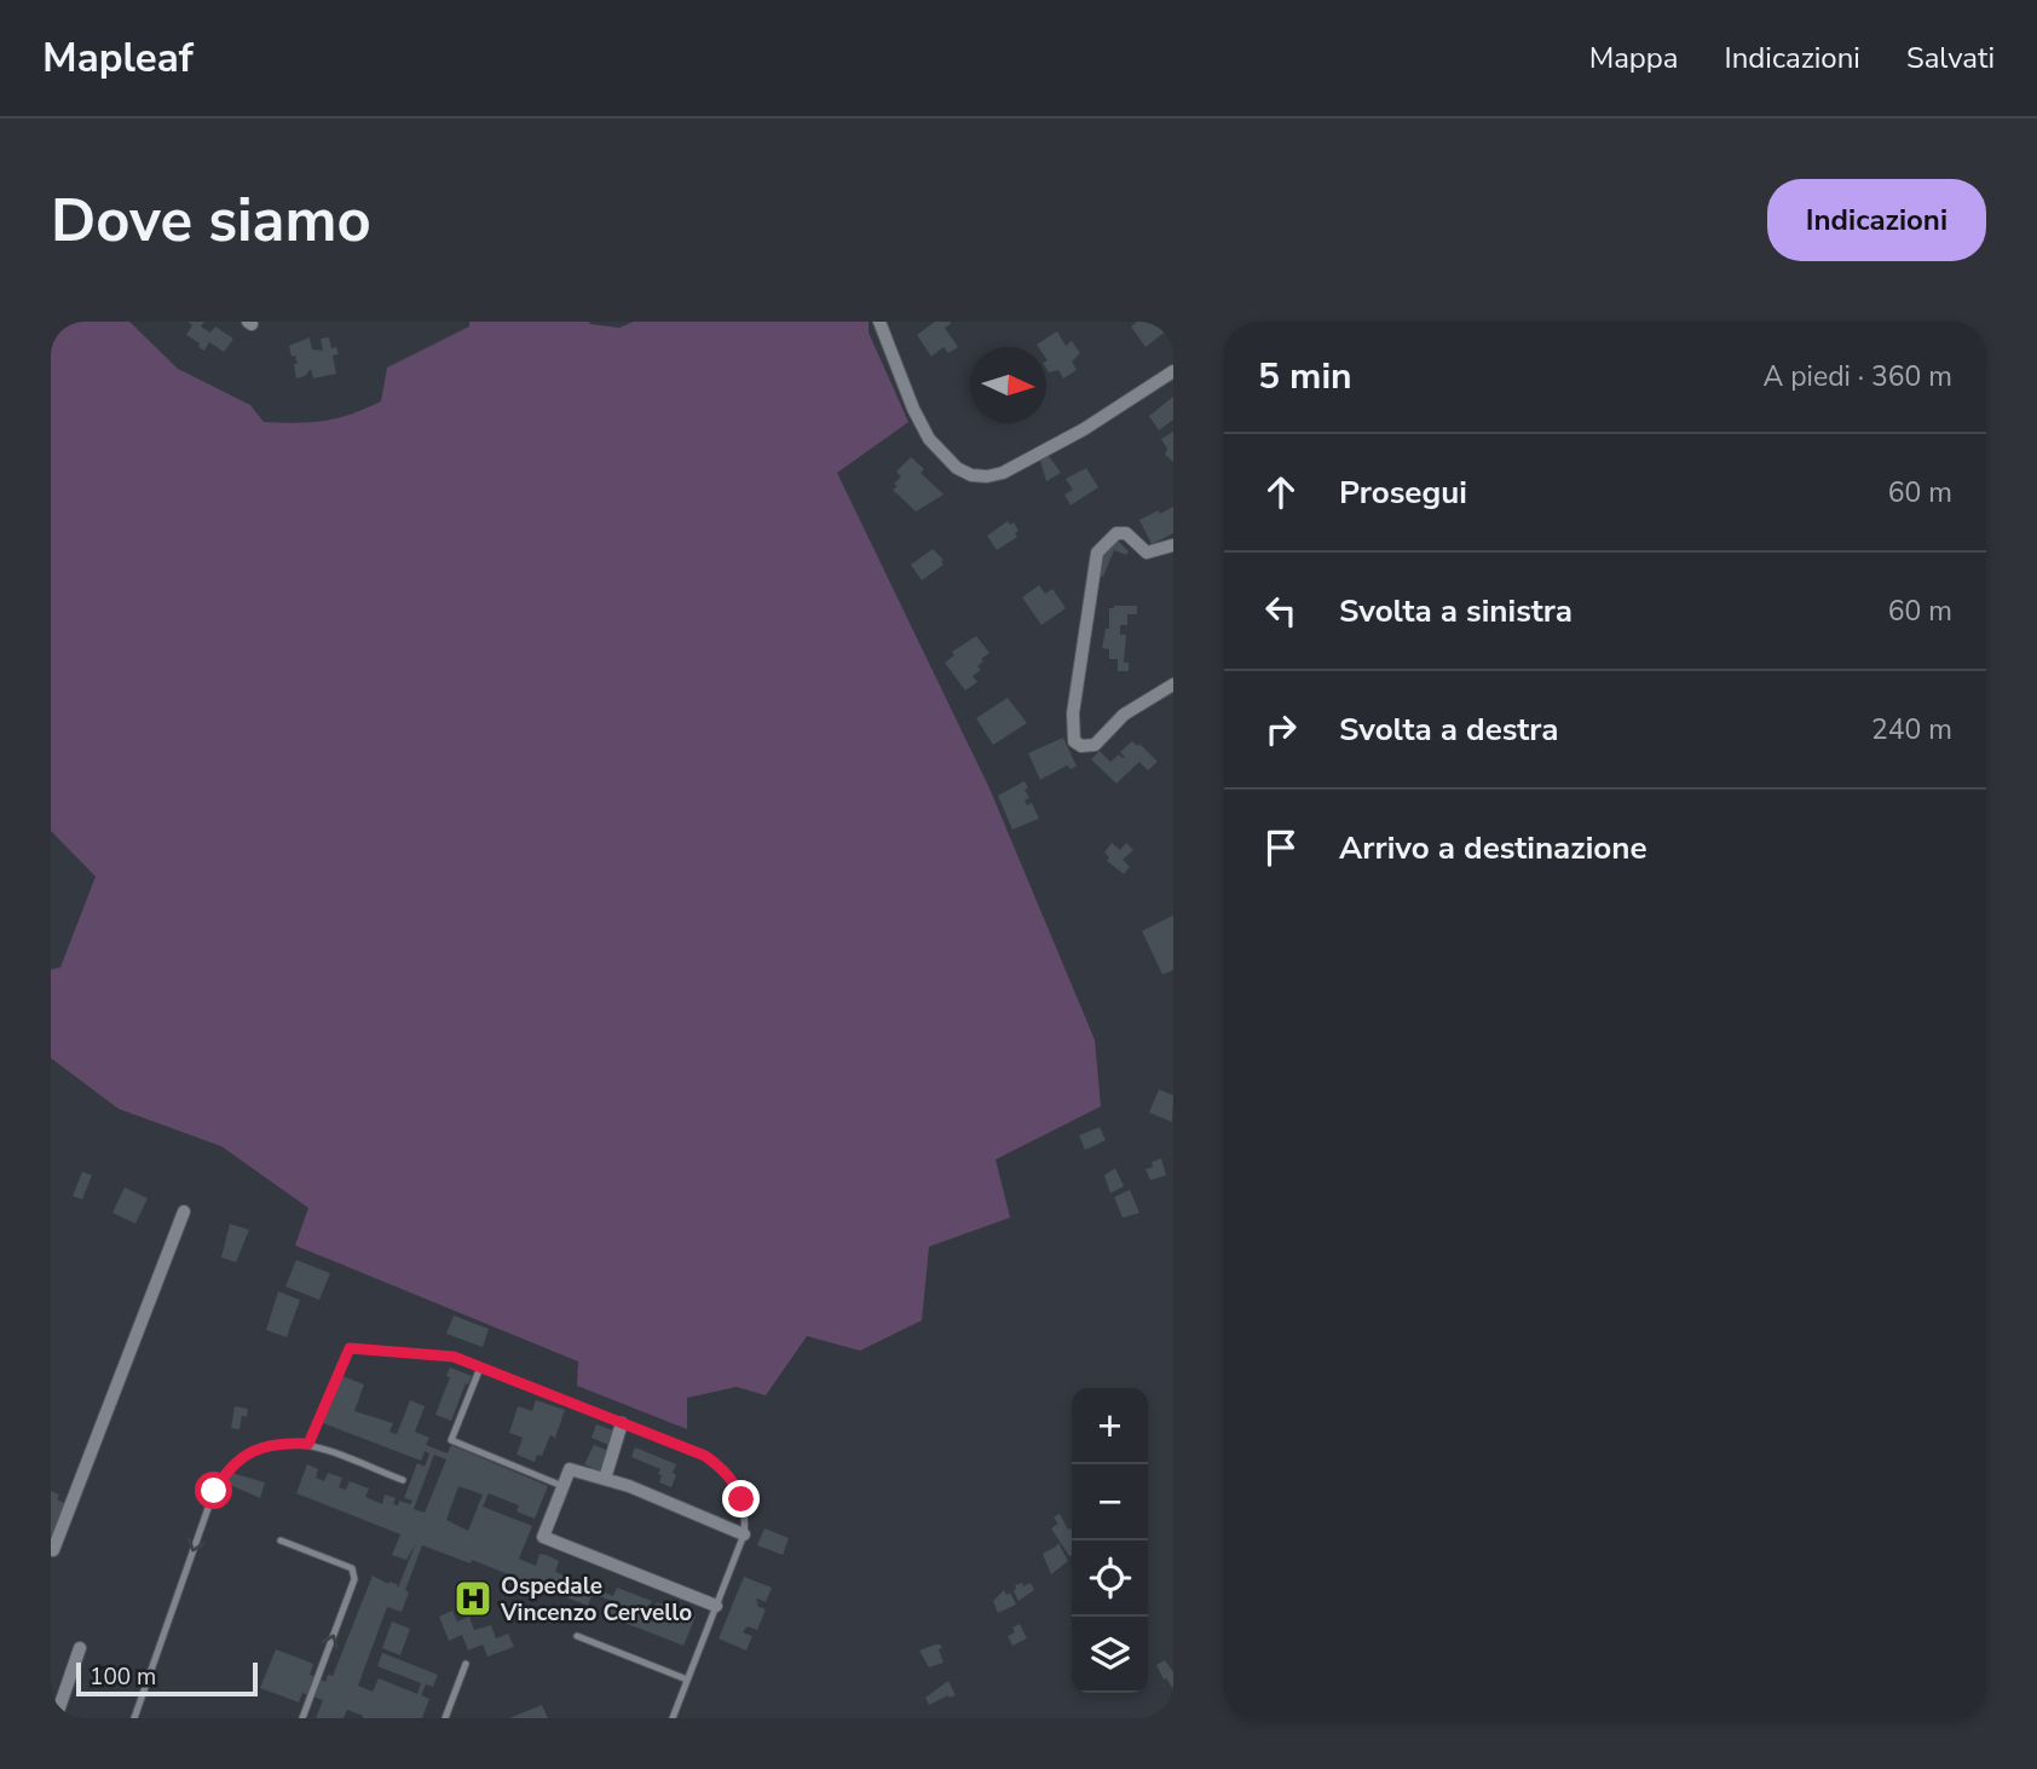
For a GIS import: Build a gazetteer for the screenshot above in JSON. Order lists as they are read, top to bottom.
{
  "places": {
    "hospital": ["Ospedale Vincenzo Cervello"]
  },
  "scale_bar": "100 m",
  "north": "right",
  "page": {
    "header": "Mapleaf",
    "nav": ["Mappa", "Indicazioni", "Salvati"],
    "buttons": "Indicazioni",
    "title": "Dove siamo",
    "heading": ["5 min", "A piedi · 360 m"],
    "list": [
      ["Prosegui", "60 m"],
      ["Svolta a sinistra", "60 m"],
      ["Svolta a destra", "240 m"],
      "Arrivo a destinazione"
    ],
    "map_buttons": ["+", "−"],
    "scale": "100 m"
  }
}
